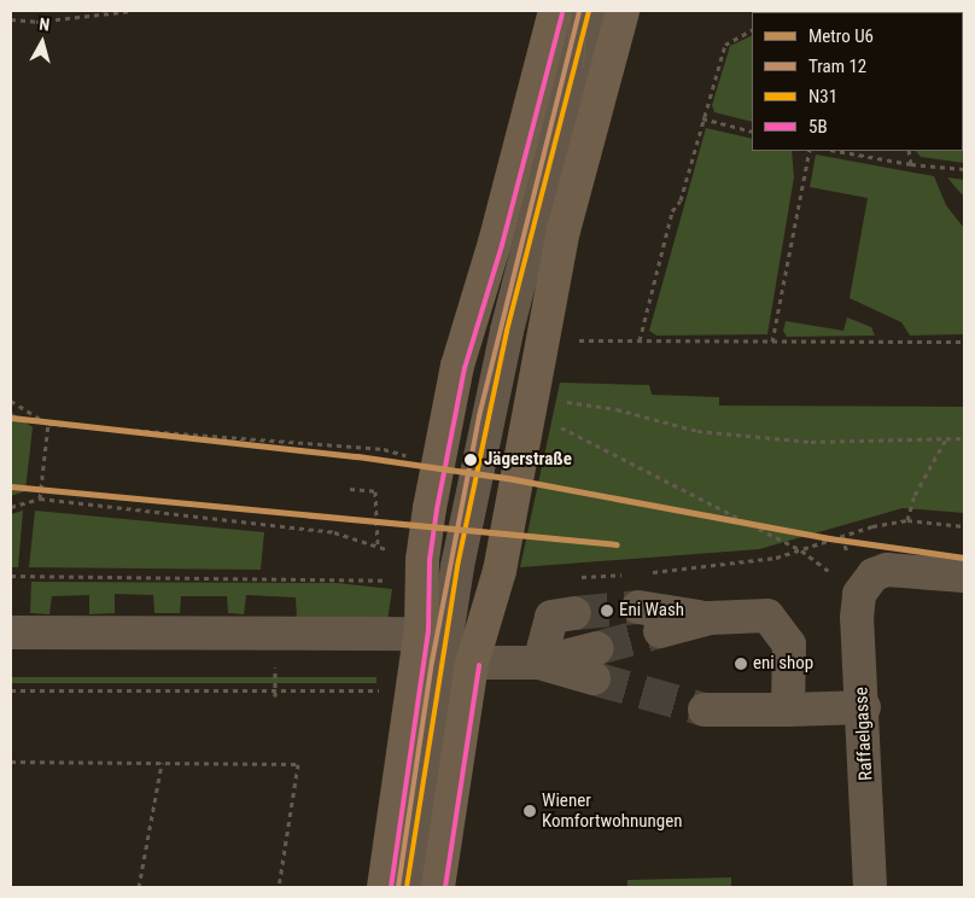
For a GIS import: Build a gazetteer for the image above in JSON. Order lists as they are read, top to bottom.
{
  "streets": {
    "street": ["Raffaelgasse"]
  },
  "places": [
    "Jägerstraße",
    "Eni Wash",
    "eni shop",
    "Wiener Komfortwohnungen"
  ],
  "lines": [
    "tram line 12",
    "transit line N31",
    "transit line 5B",
    "metro line U6"
  ],
  "legend": [
    "Metro U6",
    "Tram 12",
    "N31",
    "5B"
  ],
  "north": "top"
}
